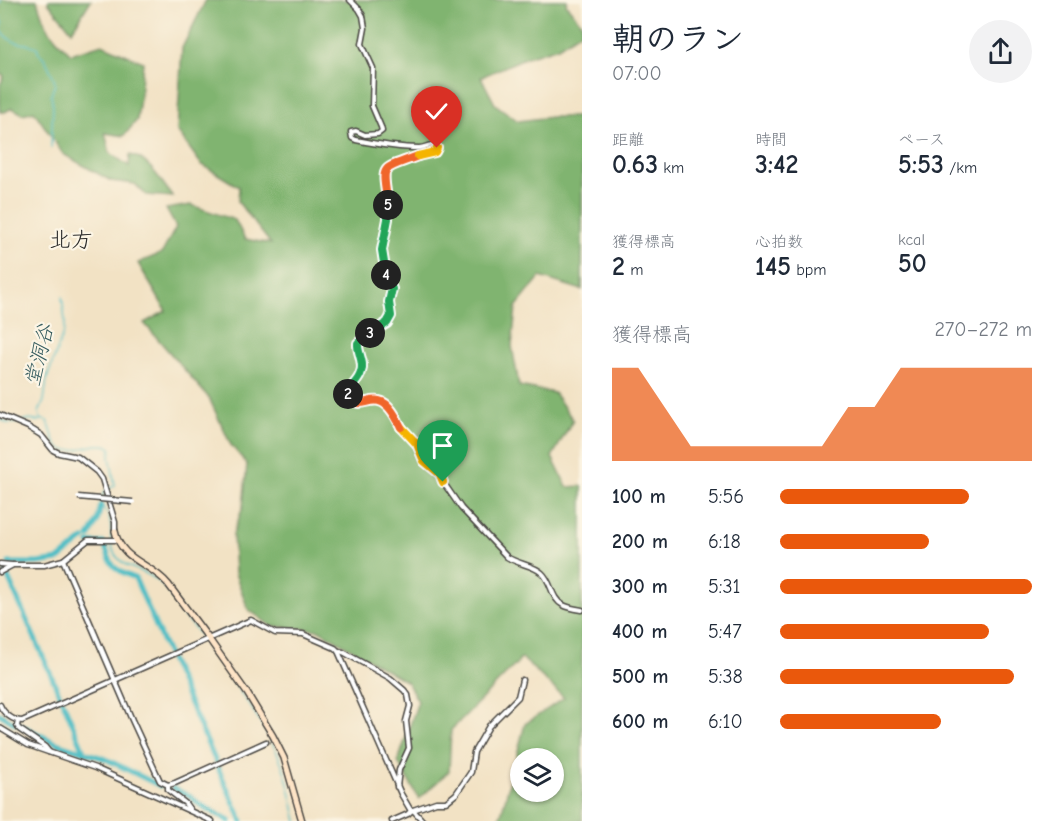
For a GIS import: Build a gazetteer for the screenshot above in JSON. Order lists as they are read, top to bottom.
{
  "districts": ["北方"],
  "water": ["堂洞谷"],
  "page": {
    "heading": ["朝のラン", "07:00"],
    "stats": [
      ["距離", "0.63 km"],
      ["時間", "3:42"],
      ["ペース", "5:53 /km"],
      ["獲得標高", "2 m"],
      ["心拍数", "145 bpm"],
      ["kcal", "50"]
    ],
    "pins": [
      "5",
      "4",
      "3",
      "2"
    ],
    "chart": ["獲得標高", "270–272 m"],
    "list": [
      {
        "name": "100 m",
        "note": "5:56"
      },
      {
        "name": "200 m",
        "note": "6:18"
      },
      {
        "name": "300 m",
        "note": "5:31"
      },
      {
        "name": "400 m",
        "note": "5:47"
      },
      {
        "name": "500 m",
        "note": "5:38"
      },
      {
        "name": "600 m",
        "note": "6:10"
      }
    ]
  }
}
